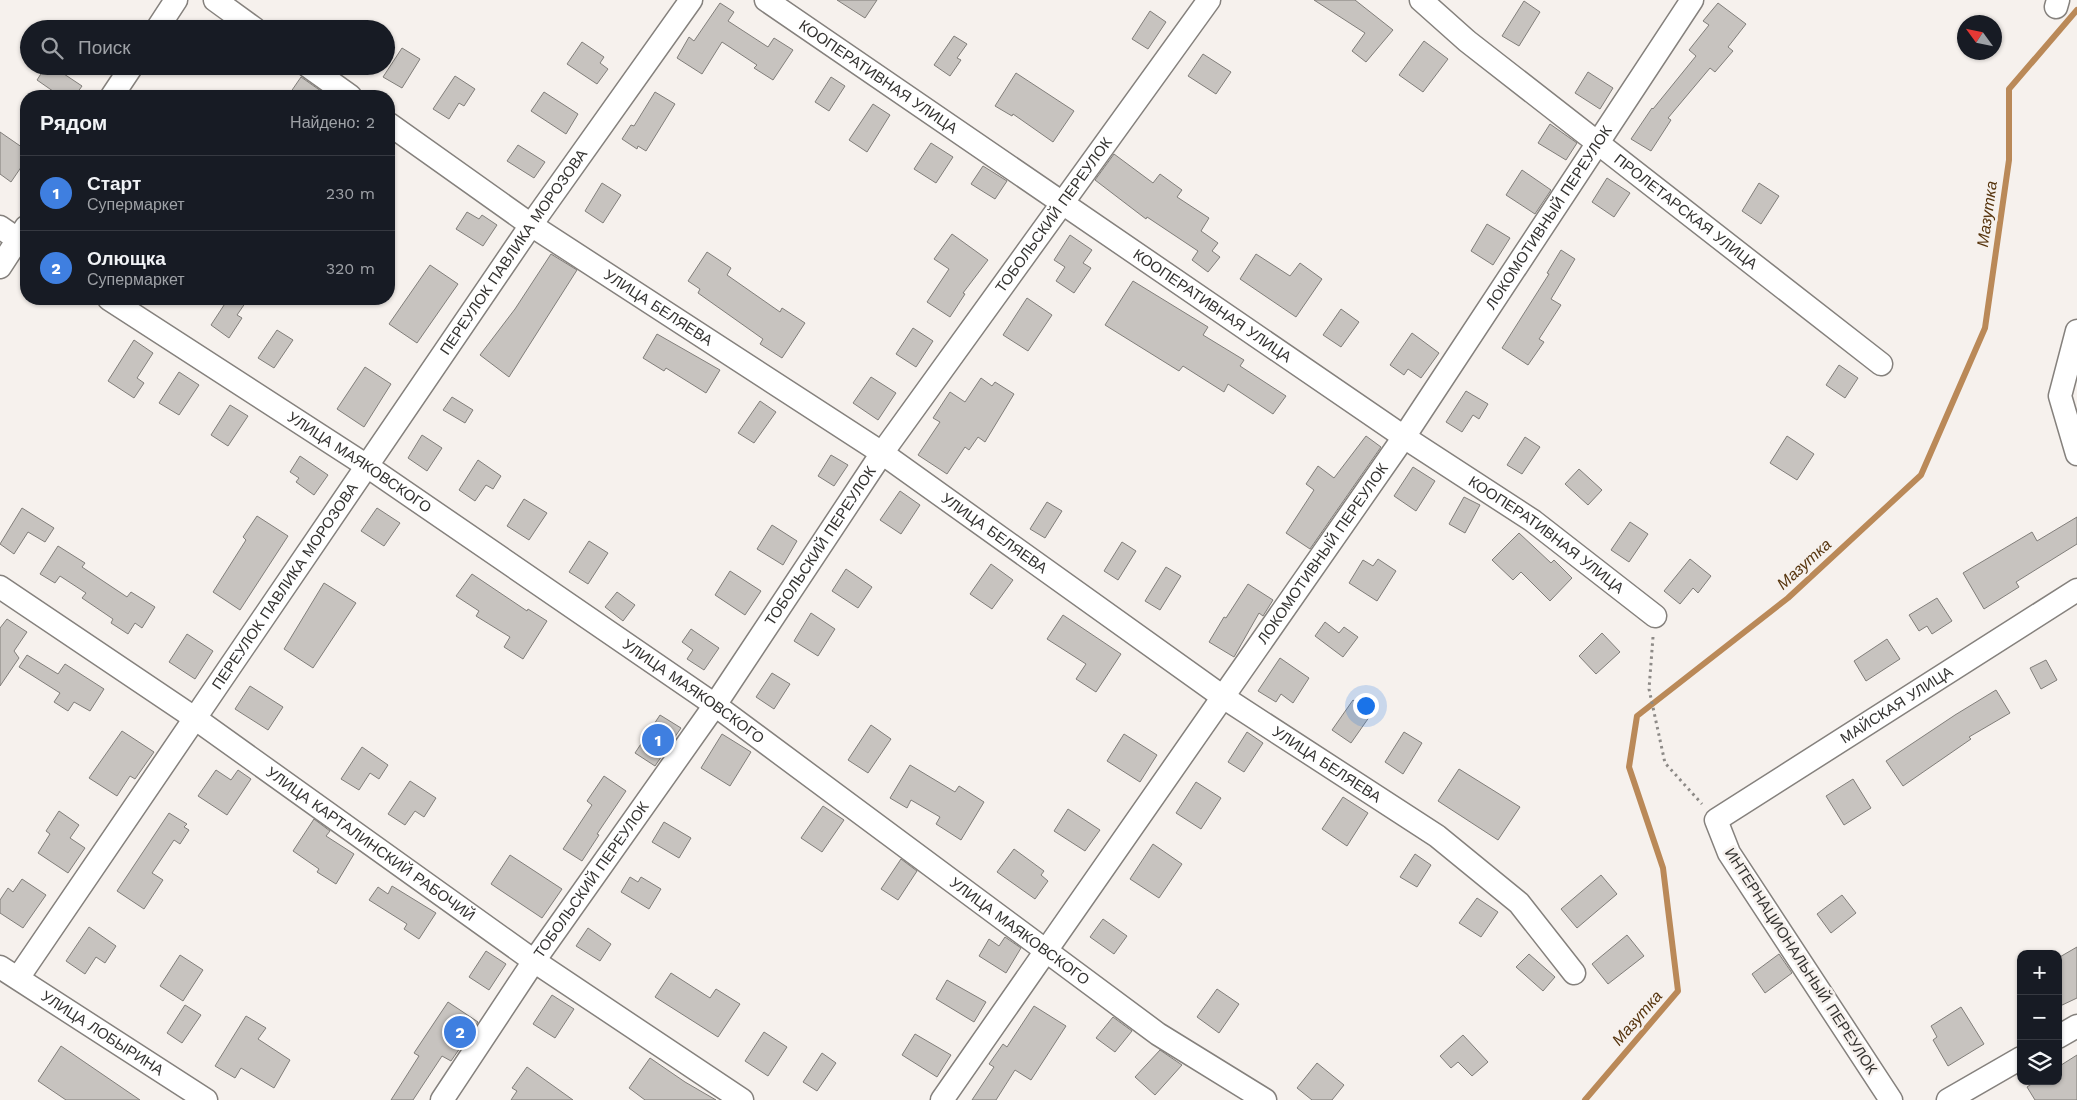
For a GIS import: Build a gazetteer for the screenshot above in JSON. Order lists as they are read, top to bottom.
{
  "streets": {
    "street": [
      "КООПЕРАТИВНАЯ УЛИЦА",
      "ПРОЛЕТАРСКАЯ УЛИЦА",
      "ТОБОЛЬСКИЙ ПЕРЕУЛОК",
      "ЛОКОМОТИВНЫЙ ПЕРЕУЛОК",
      "ПЕРЕУЛОК ПАВЛИКА МОРОЗОВА",
      "УЛИЦА БЕЛЯЕВА",
      "УЛИЦА МАЯКОВСКОГО",
      "МАЙСКАЯ УЛИЦА",
      "УЛИЦА КАРТАЛИНСКИЙ РАБОЧИЙ",
      "ИНТЕРНАЦИОНАЛЬНЫЙ ПЕРЕУЛОК",
      "УЛИЦА ЛОБЫРИНА"
    ]
  },
  "crossings": [
    ["КООПЕРАТИВНАЯ УЛИЦА", "ТОБОЛЬСКИЙ ПЕРЕУЛОК"],
    ["КООПЕРАТИВНАЯ УЛИЦА", "ЛОКОМОТИВНЫЙ ПЕРЕУЛОК"],
    ["ПРОЛЕТАРСКАЯ УЛИЦА", "ЛОКОМОТИВНЫЙ ПЕРЕУЛОК"],
    ["ТОБОЛЬСКИЙ ПЕРЕУЛОК", "УЛИЦА БЕЛЯЕВА"],
    ["ТОБОЛЬСКИЙ ПЕРЕУЛОК", "УЛИЦА МАЯКОВСКОГО"],
    ["ТОБОЛЬСКИЙ ПЕРЕУЛОК", "УЛИЦА КАРТАЛИНСКИЙ РАБОЧИЙ"],
    ["ЛОКОМОТИВНЫЙ ПЕРЕУЛОК", "УЛИЦА БЕЛЯЕВА"],
    ["ЛОКОМОТИВНЫЙ ПЕРЕУЛОК", "УЛИЦА МАЯКОВСКОГО"],
    ["ПЕРЕУЛОК ПАВЛИКА МОРОЗОВА", "УЛИЦА БЕЛЯЕВА"],
    ["ПЕРЕУЛОК ПАВЛИКА МОРОЗОВА", "УЛИЦА МАЯКОВСКОГО"],
    ["ПЕРЕУЛОК ПАВЛИКА МОРОЗОВА", "УЛИЦА КАРТАЛИНСКИЙ РАБОЧИЙ"],
    ["ПЕРЕУЛОК ПАВЛИКА МОРОЗОВА", "УЛИЦА ЛОБЫРИНА"],
    ["МАЙСКАЯ УЛИЦА", "ИНТЕРНАЦИОНАЛЬНЫЙ ПЕРЕУЛОК"]
  ],
  "water": ["Мазутка"],
  "north": "top left",
  "page": {
    "search": "Поиск",
    "heading": ["Рядом", "Найдено: 2"],
    "list": [
      {
        "mark": "1",
        "name": "Старт",
        "note": "Супермаркет",
        "value": "230 m"
      },
      {
        "mark": "2",
        "name": "Олющка",
        "note": "Супермаркет",
        "value": "320 m"
      }
    ],
    "pins": ["1", "2"],
    "map_buttons": ["+", "−"]
  }
}
